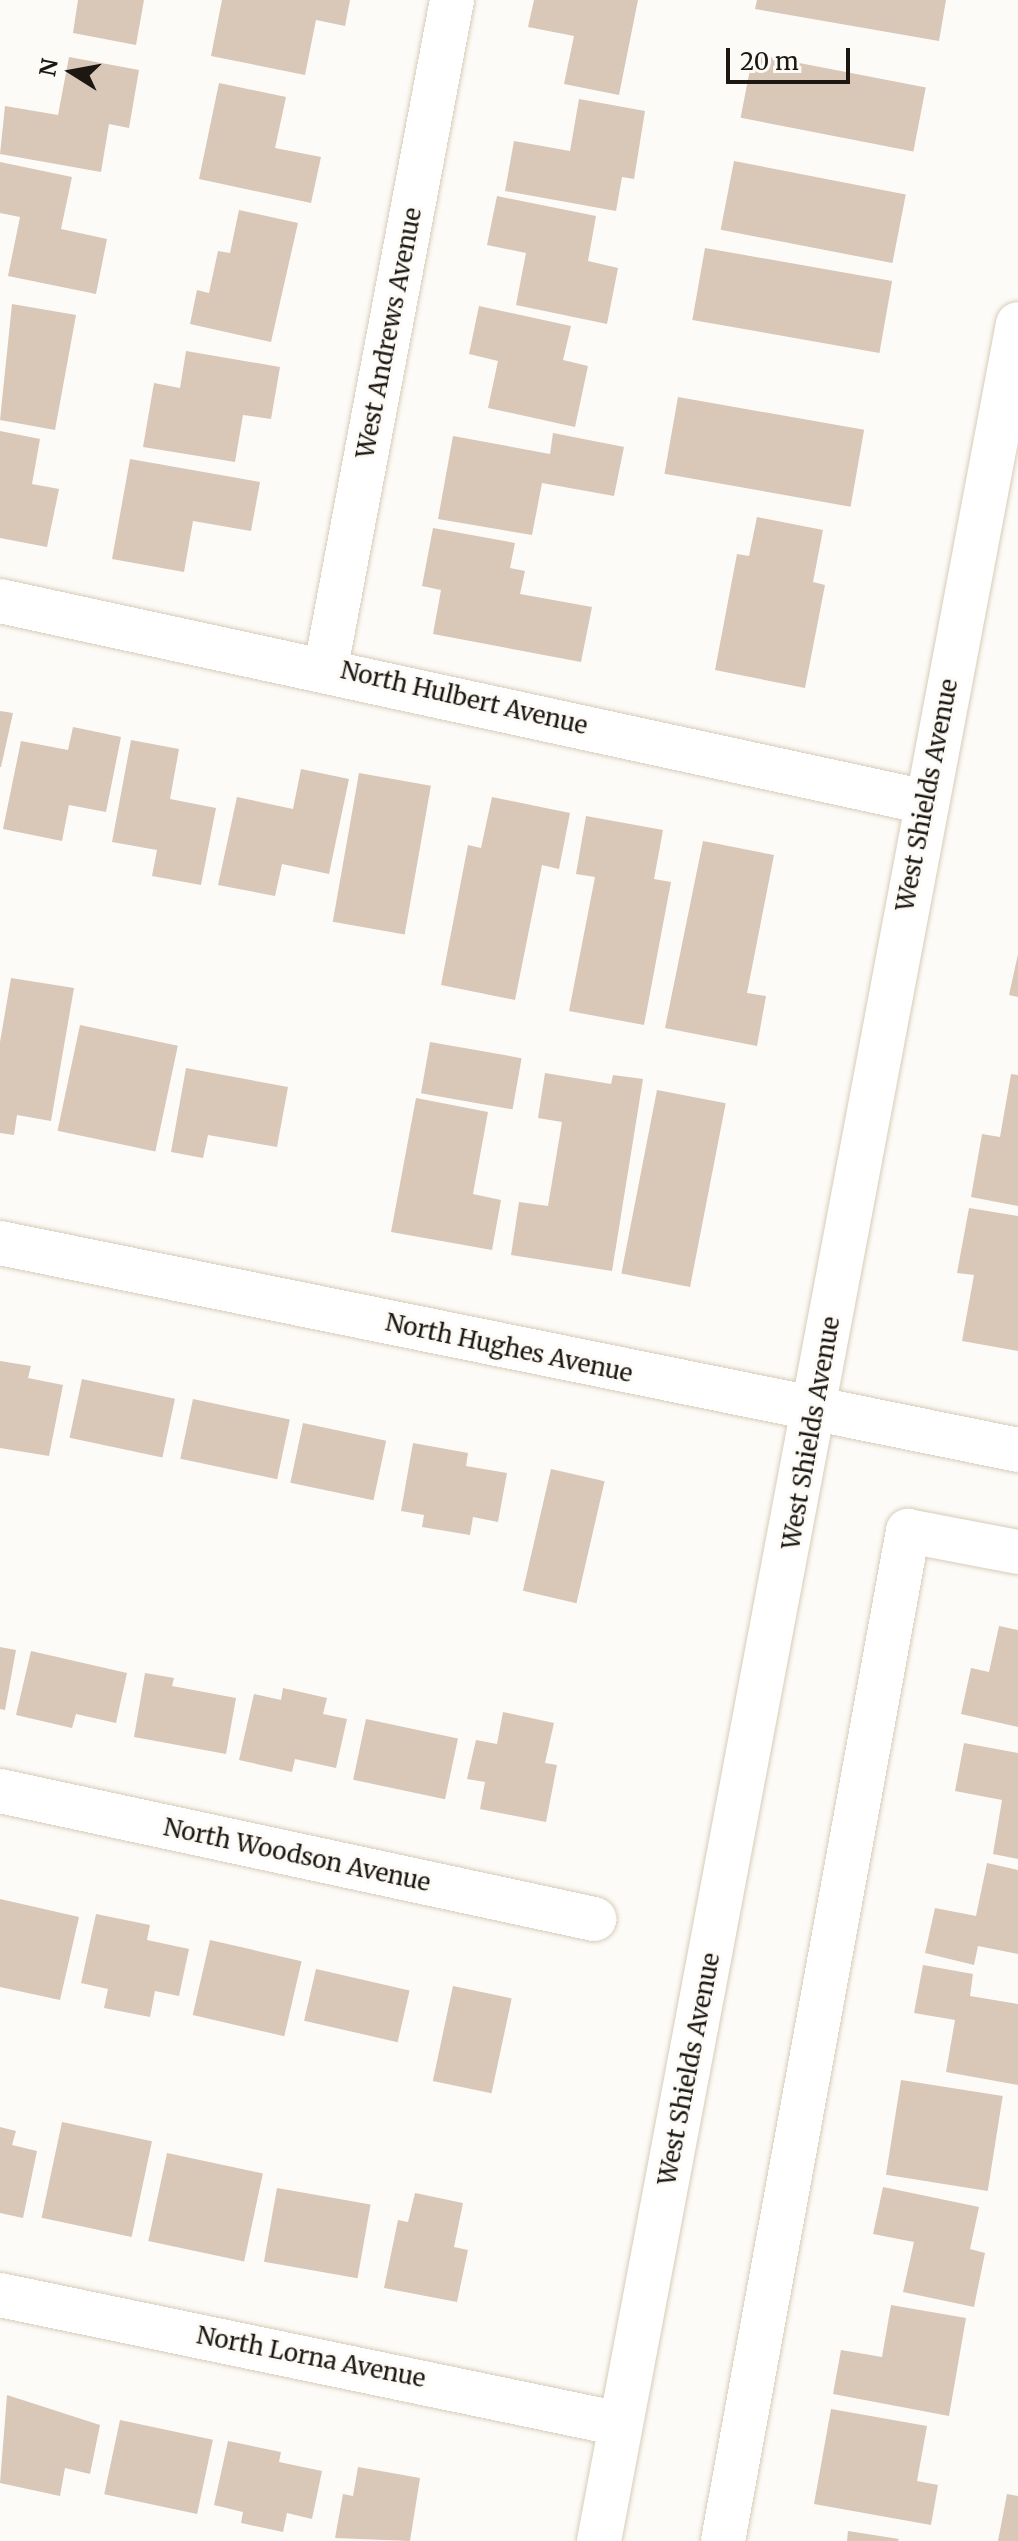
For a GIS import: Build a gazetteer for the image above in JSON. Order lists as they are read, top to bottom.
{
  "streets": {
    "street": [
      "West Andrews Avenue",
      "North Hulbert Avenue",
      "West Shields Avenue",
      "North Hughes Avenue",
      "North Woodson Avenue",
      "North Lorna Avenue"
    ]
  },
  "crossings": [
    ["West Andrews Avenue", "North Hulbert Avenue"],
    ["North Hulbert Avenue", "West Shields Avenue"],
    ["West Shields Avenue", "North Hughes Avenue"],
    ["West Shields Avenue", "North Lorna Avenue"]
  ],
  "scale_bar": "20 m",
  "north": "left"
}
